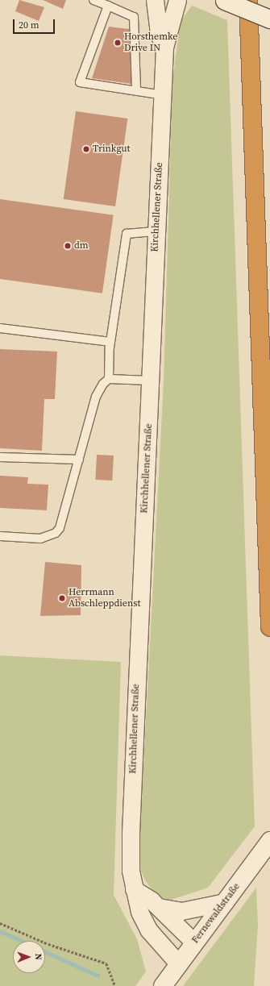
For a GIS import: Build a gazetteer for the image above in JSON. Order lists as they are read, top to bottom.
{
  "streets": {
    "main road": ["Fernewaldstraße"],
    "street": ["Kirchhellener Straße"]
  },
  "crossings": [
    ["Kirchhellener Straße", "Fernewaldstraße"]
  ],
  "places": [
    "Horsthemke Drive IN",
    "Trinkgut",
    "dm",
    "Herrmann Abschleppdienst"
  ],
  "scale_bar": "20 m",
  "north": "right"
}
